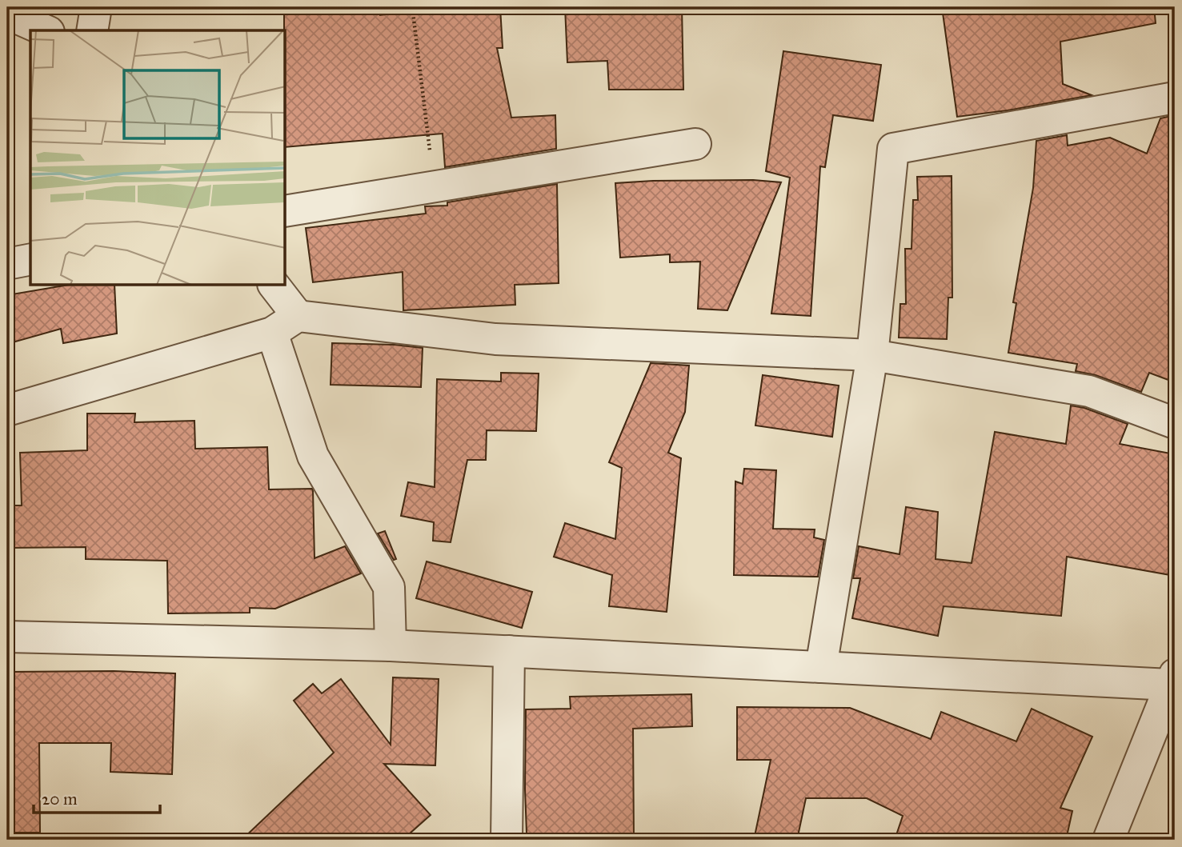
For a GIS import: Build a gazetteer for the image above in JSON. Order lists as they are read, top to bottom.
{
  "scale_bar": "20 m"
}
